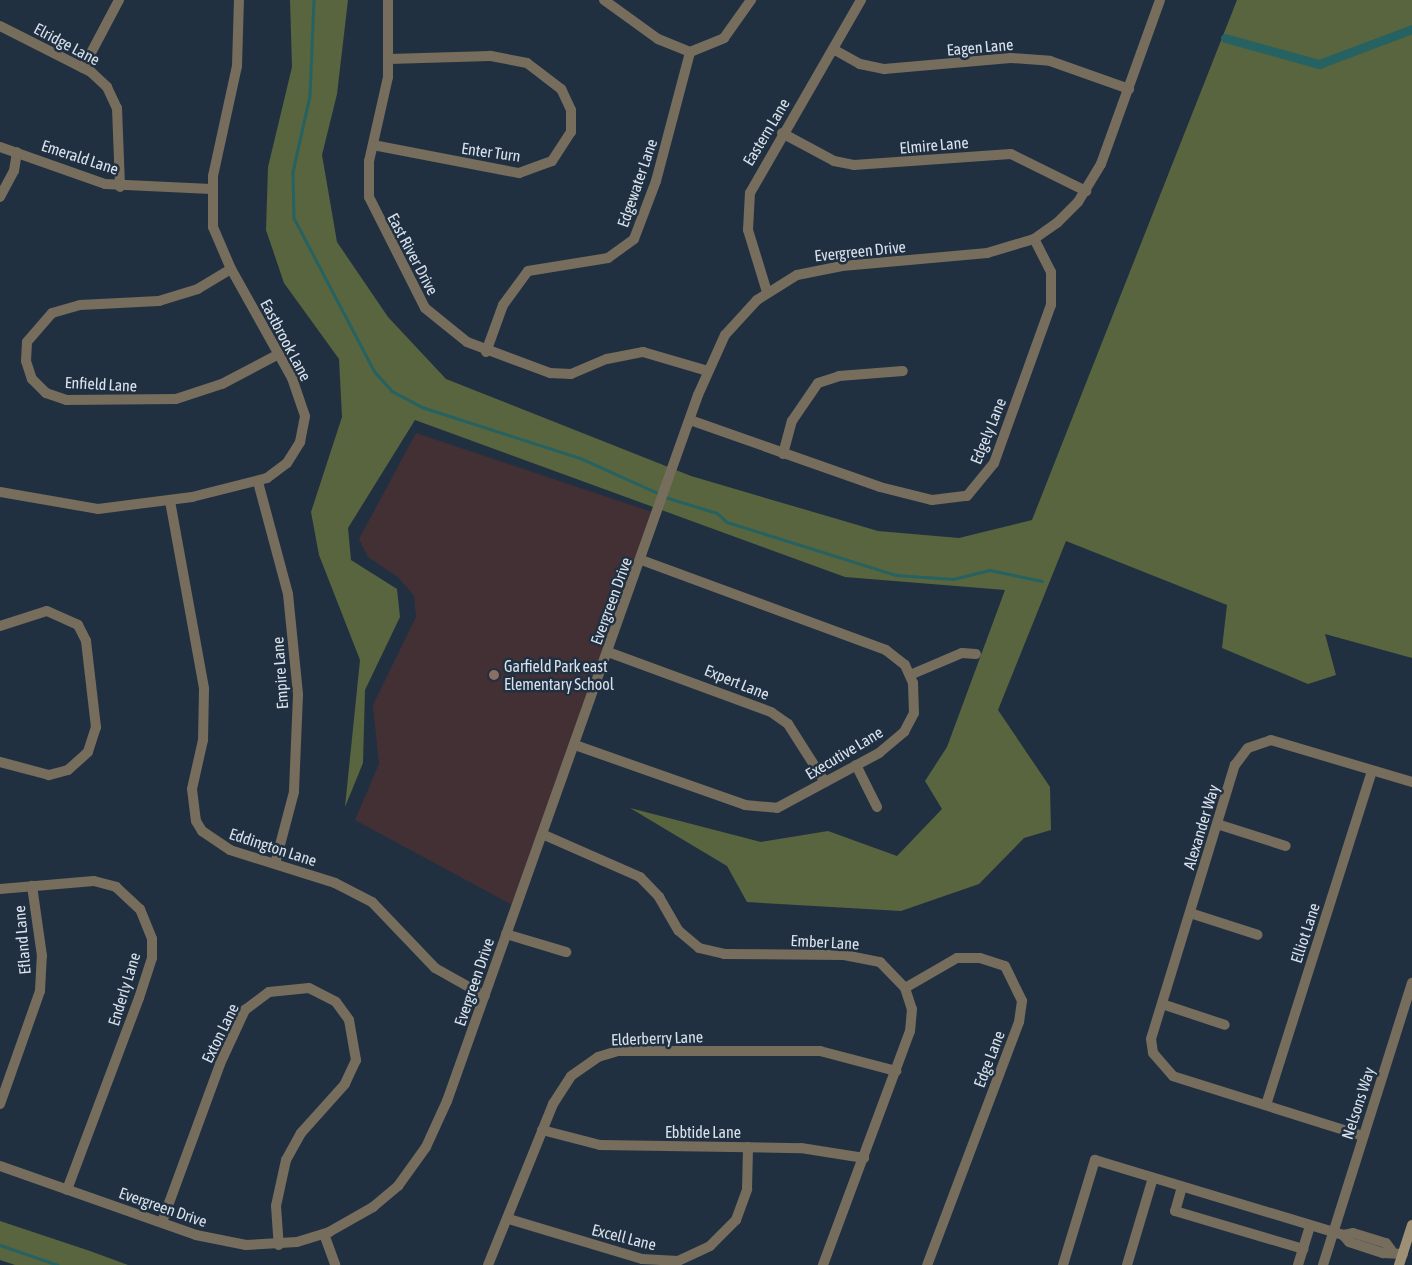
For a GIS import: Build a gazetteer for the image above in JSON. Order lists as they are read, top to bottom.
{
  "streets": {
    "street": [
      "Elridge Lane",
      "Eagen Lane",
      "Eastern Lane",
      "Elmire Lane",
      "Enter Turn",
      "Emerald Lane",
      "Edgewater Lane",
      "Evergreen Drive",
      "East River Drive",
      "Eastbrook Lane",
      "Enfield Lane",
      "Edgely Lane",
      "Empire Lane",
      "Expert Lane",
      "Executive Lane",
      "Alexander Way",
      "Eddington Lane",
      "Elliot Lane",
      "Efland Lane",
      "Ember Lane",
      "Enderly Lane",
      "Exton Lane",
      "Elderberry Lane",
      "Edge Lane",
      "Nelsons Way",
      "Ebbtide Lane",
      "Excell Lane"
    ]
  },
  "crossings": [
    ["Elridge Lane", "Emerald Lane"],
    ["Eagen Lane", "Eastern Lane"],
    ["Eagen Lane", "Evergreen Drive"],
    ["Eastern Lane", "Elmire Lane"],
    ["Eastern Lane", "Evergreen Drive"],
    ["Elmire Lane", "Evergreen Drive"],
    ["Enter Turn", "East River Drive"],
    ["Emerald Lane", "Eastbrook Lane"],
    ["Edgewater Lane", "East River Drive"],
    ["Evergreen Drive", "East River Drive"],
    ["Evergreen Drive", "Edgely Lane"],
    ["Evergreen Drive", "Expert Lane"],
    ["Evergreen Drive", "Executive Lane"],
    ["Evergreen Drive", "Eddington Lane"],
    ["Evergreen Drive", "Ember Lane"],
    ["Evergreen Drive", "Enderly Lane"],
    ["Evergreen Drive", "Exton Lane"],
    ["Eastbrook Lane", "Enfield Lane"],
    ["Eastbrook Lane", "Empire Lane"],
    ["Eastbrook Lane", "Eddington Lane"],
    ["Empire Lane", "Eddington Lane"],
    ["Expert Lane", "Executive Lane"],
    ["Alexander Way", "Elliot Lane"],
    ["Efland Lane", "Enderly Lane"],
    ["Ember Lane", "Edge Lane"],
    ["Elderberry Lane", "Ebbtide Lane"],
    ["Elderberry Lane", "Excell Lane"],
    ["Ebbtide Lane", "Excell Lane"]
  ],
  "places": ["Garfield Park east Elementary School"]
}
